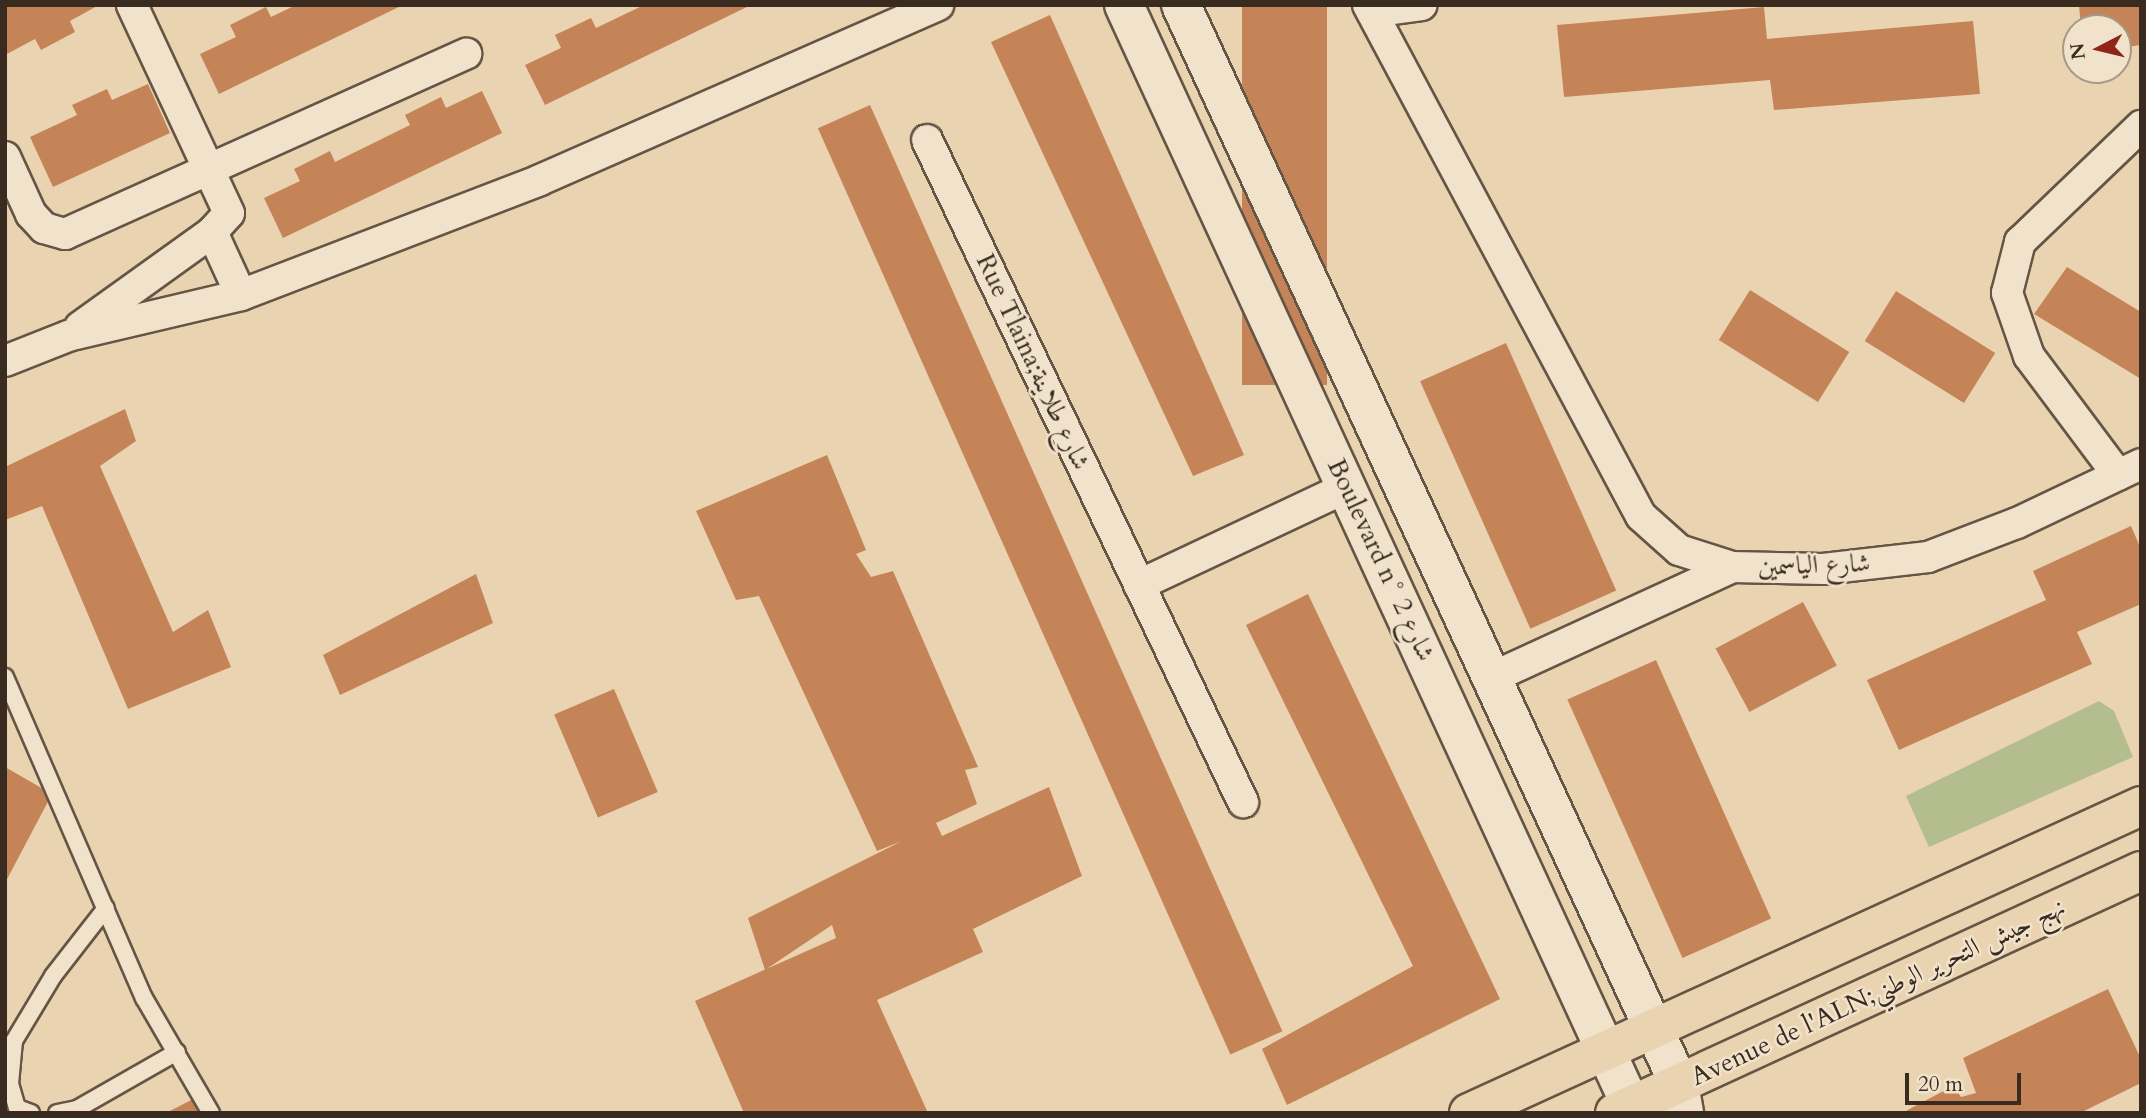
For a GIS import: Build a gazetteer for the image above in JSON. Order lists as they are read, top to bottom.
{
  "streets": {
    "main road": ["Boulevard n° شارع 2", "Avenue de l'ALN;نهج جيش التحرير الوطني"],
    "street": ["Rue Tlaina;شارع طلاينة", "شارع الياسمين"]
  },
  "crossings": [
    ["Boulevard n° شارع 2", "شارع الياسمين"],
    ["Boulevard n° شارع 2", "Avenue de l'ALN;نهج جيش التحرير الوطني"]
  ],
  "scale_bar": "20 m",
  "north": "left"
}
